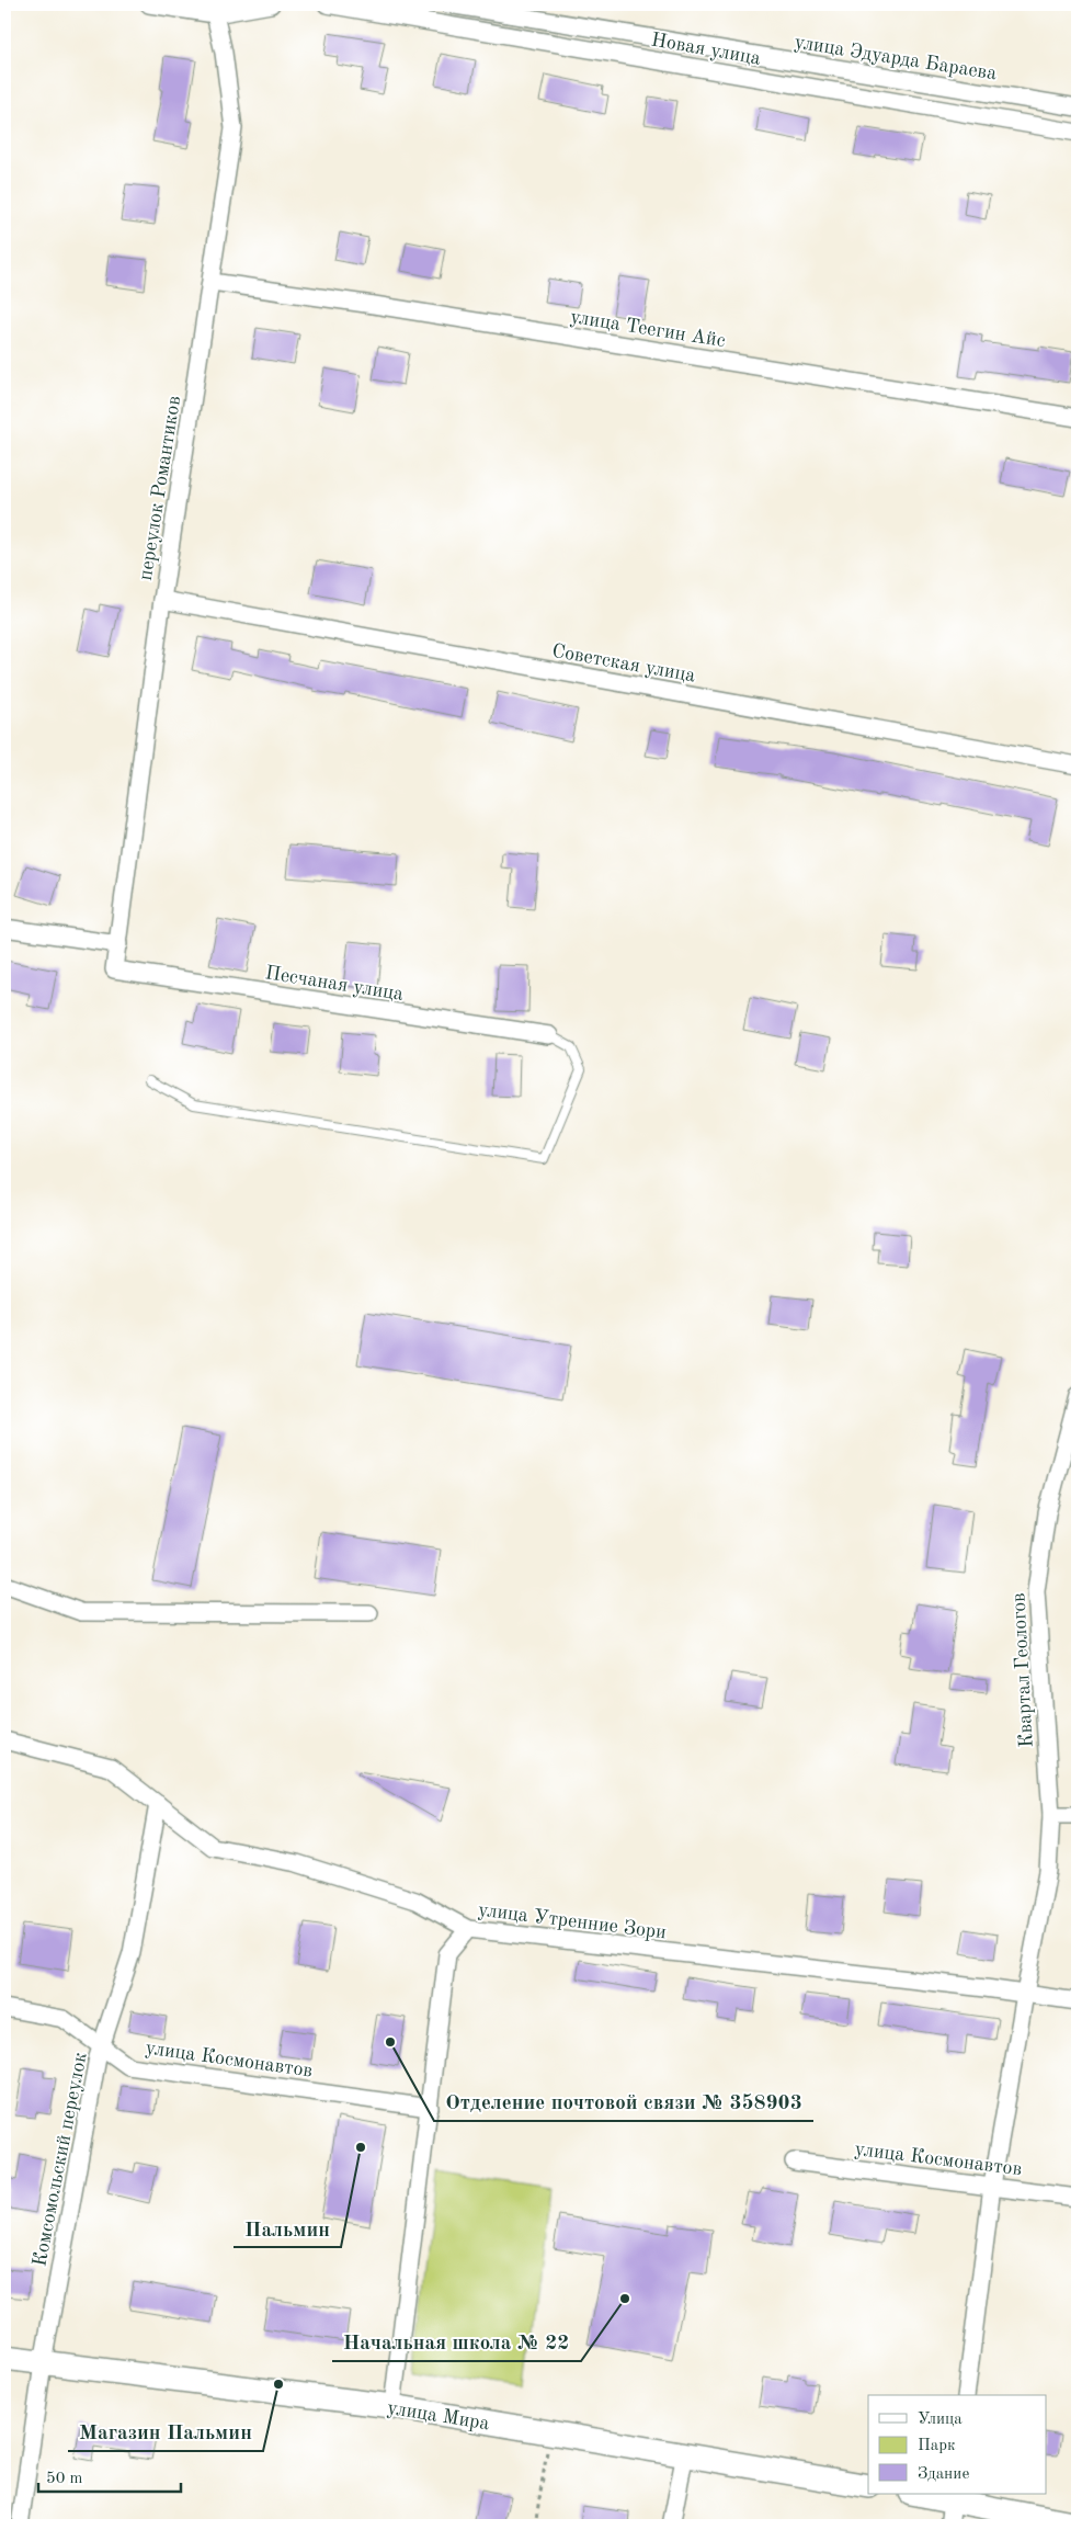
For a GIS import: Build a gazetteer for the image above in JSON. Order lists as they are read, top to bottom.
{
  "streets": {
    "street": [
      "Новая улица",
      "улица Эдуарда Бараева",
      "улица Теегин Айс",
      "переулок Романтиков",
      "Советская улица",
      "Песчаная улица",
      "Квартал Геологов",
      "улица Утренние Зори",
      "улица Космонавтов",
      "Комсомольский переулок",
      "улица Мира"
    ]
  },
  "crossings": [
    ["улица Теегин Айс", "переулок Романтиков"],
    ["переулок Романтиков", "Советская улица"],
    ["переулок Романтиков", "Песчаная улица"],
    ["Квартал Геологов", "улица Утренние Зори"],
    ["Квартал Геологов", "улица Космонавтов"],
    ["улица Утренние Зори", "Комсомольский переулок"],
    ["улица Космонавтов", "Комсомольский переулок"],
    ["Комсомольский переулок", "улица Мира"]
  ],
  "places": [
    "Отделение почтовой связи № 358903",
    "Пальмин",
    "Начальная школа № 22",
    "Магазин Пальмин"
  ],
  "legend": ["Улица", "Парк", "Здание"],
  "scale_bar": "50 m"
}
